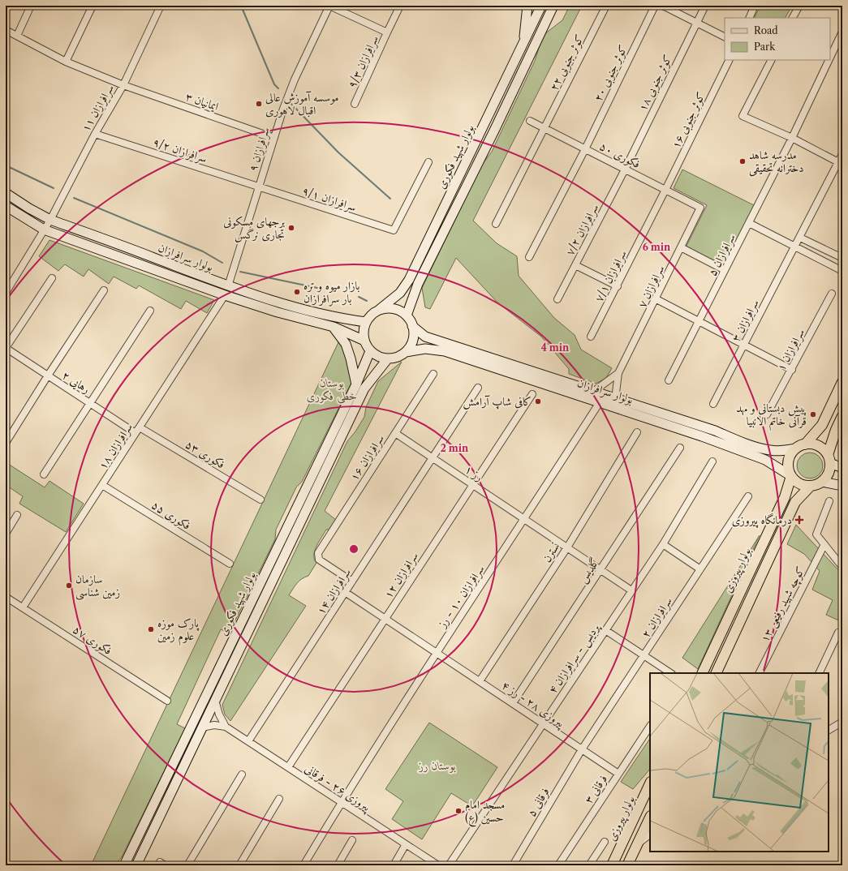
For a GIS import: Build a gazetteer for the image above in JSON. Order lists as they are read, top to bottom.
{
  "streets": {
    "main road": ["بولوار شهید فکوری", "بولوار سرافرازان", "بولوار پیروزی"],
    "street": [
      "سرافرازان ۹/۳",
      "کوثر جنوبی ۲۲",
      "کوثر جنوبی ۲۰",
      "کوثر جنوبی ۱۸",
      "ایمانیان ۳",
      "سرافرازان ۱۱",
      "کوثر جنوبی ۱۶",
      "سرافرازان ۹",
      "سرافرازان ۹/۲",
      "فکوری ۵۰",
      "سرافرازان ۹/۱",
      "سرافرازان ۷/۲",
      "سرافرازان ۵",
      "سرافرازان ۷/۱",
      "سرافرازان ۷",
      "سرافرازان ۳",
      "سرافرازان ۱",
      "رهایی ۲",
      "سرافرازان ۱۸",
      "فکوری ۵۳",
      "سرافرازان ۱۶",
      "رز ۱",
      "فکوری ۵۵",
      "نسترن",
      "گلدیس",
      "سرافرازان ۱۲",
      "سرافرازان ۱۴",
      "سرافرازان ۱۰ - رز",
      "کوچه شهید رفیعی ۱۳",
      "سرافرازان ۲",
      "فکوری ۵۷",
      "پردیس - سرافرازان ۴",
      "پیروزی ۲۸ - رز ۴",
      "پیروزی ۲۶ - فرقانی",
      "فرقانی ۳",
      "فرقانی ۵"
    ]
  },
  "crossings": [
    ["سرافرازان ۹/۳", "سرافرازان ۹"],
    ["کوثر جنوبی ۲۲", "فکوری ۵۰"],
    ["کوثر جنوبی ۲۰", "فکوری ۵۰"],
    ["کوثر جنوبی ۱۸", "فکوری ۵۰"],
    ["کوثر جنوبی ۱۸", "سرافرازان ۷/۲"],
    ["ایمانیان ۳", "سرافرازان ۱۱"],
    ["ایمانیان ۳", "سرافرازان ۹"],
    ["سرافرازان ۱۱", "سرافرازان ۹/۲"],
    ["سرافرازان ۱۱", "بولوار سرافرازان"],
    ["کوثر جنوبی ۱۶", "فکوری ۵۰"],
    ["کوثر جنوبی ۱۶", "سرافرازان ۷/۱"],
    ["سرافرازان ۹", "سرافرازان ۹/۲"],
    ["سرافرازان ۹", "سرافرازان ۹/۱"],
    ["سرافرازان ۹", "بولوار سرافرازان"],
    ["سرافرازان ۹/۲", "سرافرازان ۹/۱"],
    ["فکوری ۵۰", "سرافرازان ۷/۲"],
    ["فکوری ۵۰", "سرافرازان ۷/۱"],
    ["فکوری ۵۰", "سرافرازان ۷"],
    ["بولوار شهید فکوری", "بولوار سرافرازان"],
    ["بولوار سرافرازان", "سرافرازان ۱۸"],
    ["بولوار سرافرازان", "بولوار پیروزی"],
    ["بولوار سرافرازان", "سرافرازان ۱۰ - رز"],
    ["رهایی ۲", "سرافرازان ۱۸"],
    ["رهایی ۲", "فکوری ۵۳"],
    ["سرافرازان ۱۸", "فکوری ۵۳"],
    ["سرافرازان ۱۸", "فکوری ۵۵"],
    ["سرافرازان ۱۸", "فکوری ۵۷"],
    ["سرافرازان ۱۶", "رز ۱"],
    ["سرافرازان ۱۶", "سرافرازان ۱۴"],
    ["رز ۱", "نسترن"],
    ["رز ۱", "گلدیس"],
    ["رز ۱", "سرافرازان ۱۲"],
    ["رز ۱", "سرافرازان ۱۴"],
    ["رز ۱", "سرافرازان ۱۰ - رز"],
    ["رز ۱", "پردیس - سرافرازان ۴"],
    ["نسترن", "پیروزی ۲۸ - رز ۴"],
    ["گلدیس", "پیروزی ۲۸ - رز ۴"],
    ["سرافرازان ۱۲", "پیروزی ۲۸ - رز ۴"],
    ["سرافرازان ۱۲", "پیروزی ۲۶ - فرقانی"],
    ["سرافرازان ۱۴", "پیروزی ۲۸ - رز ۴"],
    ["سرافرازان ۱۴", "پیروزی ۲۶ - فرقانی"],
    ["سرافرازان ۱۰ - رز", "پیروزی ۲۸ - رز ۴"],
    ["سرافرازان ۱۰ - رز", "پیروزی ۲۶ - فرقانی"],
    ["سرافرازان ۲", "پیروزی ۲۸ - رز ۴"],
    ["سرافرازان ۲", "فرقانی ۵"],
    ["پردیس - سرافرازان ۴", "پیروزی ۲۸ - رز ۴"],
    ["پیروزی ۲۸ - رز ۴", "فرقانی ۳"],
    ["پیروزی ۲۸ - رز ۴", "فرقانی ۵"]
  ],
  "parks": ["بوستان خطی فکوری", "بوستان رز"],
  "places": {
    "other": [
      "موسسه آموزش عالی اقبال لاهوری",
      "مدرسه شاهد دخترانه تحقیقی",
      "برجهای مسکونی تجاری نرگس",
      "بازار میوه و تره بار سرافرازان",
      "کافی شاپ آرامش",
      "پیش دبستانی و مهد قرآنی خاتم الانبیا",
      "سازمان زمین شناسی",
      "پارک موزه علوم زمین",
      "مسجد امام حسین (ع)"
    ],
    "health": ["درمانگاه پیروزی"]
  },
  "legend": ["Road", "Park"],
  "rings": ["6 min", "4 min", "2 min"]
}
